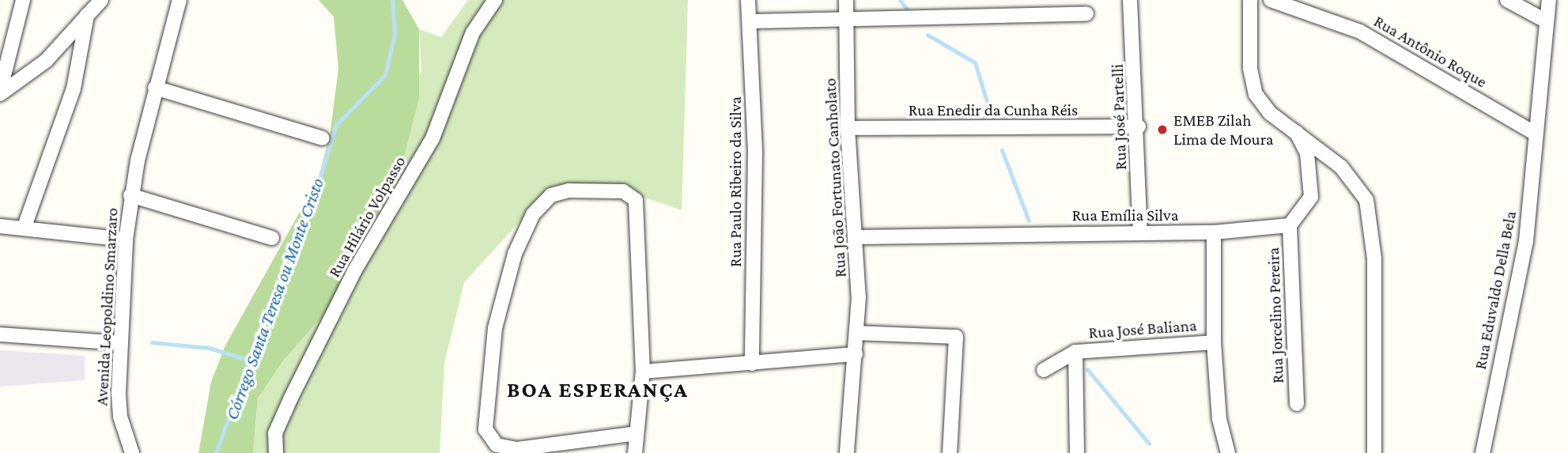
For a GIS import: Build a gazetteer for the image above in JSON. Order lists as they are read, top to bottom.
{
  "streets": {
    "street": [
      "Rua Antônio Roque",
      "Rua Enedir da Cunha Réis",
      "Rua José Partelli",
      "Rua João Fortunato Canholato",
      "Rua Paulo Ribeiro da Silva",
      "Rua Emília Silva",
      "Rua Hilário Volpasso",
      "Rua Eduvaldo Della Bela",
      "Avenida Leopoldino Smarzaro",
      "Rua Jorcelino Pereira",
      "Rua José Baliana"
    ]
  },
  "crossings": [
    ["Rua Antônio Roque", "Rua Eduvaldo Della Bela"],
    ["Rua Enedir da Cunha Réis", "Rua José Partelli"],
    ["Rua Enedir da Cunha Réis", "Rua João Fortunato Canholato"],
    ["Rua José Partelli", "Rua Emília Silva"],
    ["Rua João Fortunato Canholato", "Rua Emília Silva"],
    ["Rua Emília Silva", "Rua Jorcelino Pereira"]
  ],
  "districts": ["BOA ESPERANÇA"],
  "water": ["Córrego Santa Teresa ou Monte Cristo"],
  "places": ["EMEB Zilah Lima de Moura"]
}
